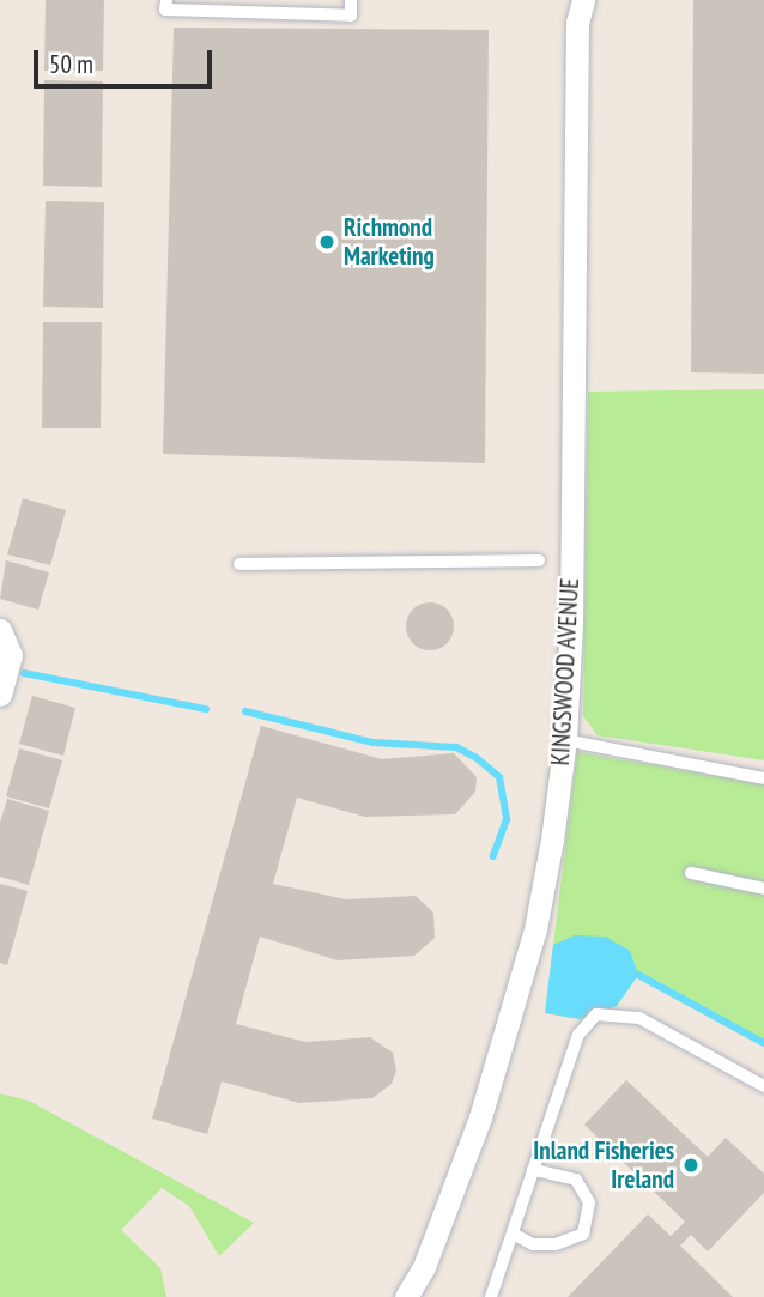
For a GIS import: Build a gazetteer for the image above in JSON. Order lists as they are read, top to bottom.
{
  "streets": {
    "street": ["KINGSWOOD AVENUE"]
  },
  "places": ["Richmond Marketing", "Inland Fisheries Ireland"],
  "scale_bar": "50 m"
}
